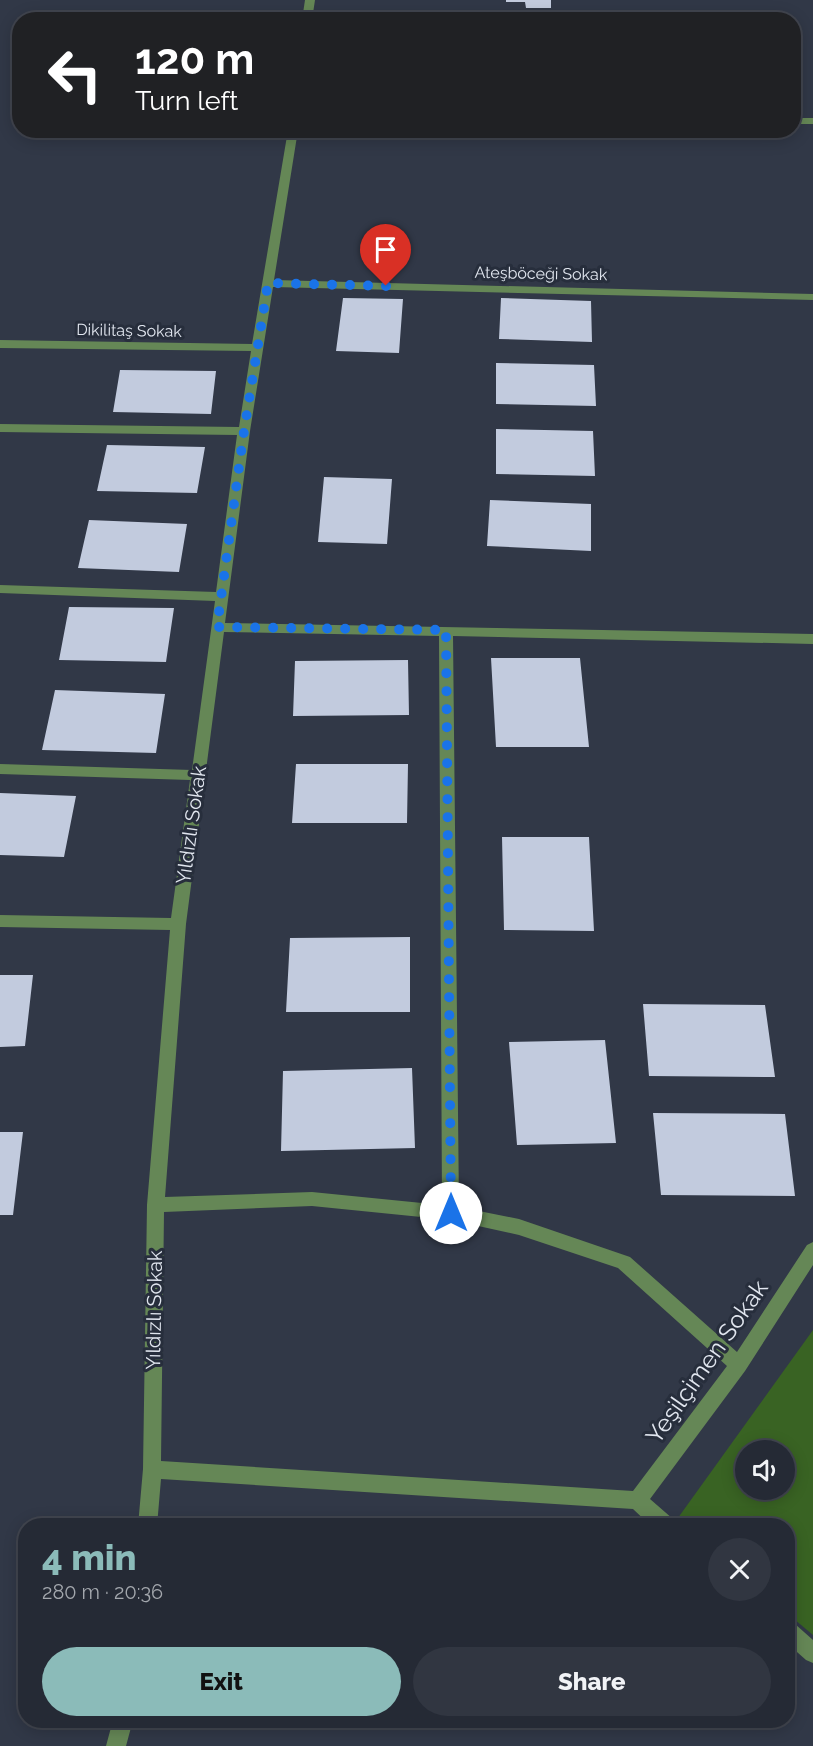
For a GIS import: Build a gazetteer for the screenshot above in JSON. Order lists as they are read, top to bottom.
{
  "streets": {
    "street": [
      "Ateşböceği Sokak",
      "Dikilitaş Sokak",
      "Yıldızlı Sokak",
      "Yeşilçimen Sokak"
    ]
  },
  "crossings": [
    ["Ateşböceği Sokak", "Yıldızlı Sokak"],
    ["Dikilitaş Sokak", "Yıldızlı Sokak"]
  ],
  "page": {
    "turn": ["120 m", "Turn left"],
    "heading": ["4 min", "280 m · 20:36"],
    "buttons": ["Exit", "Share"]
  }
}
